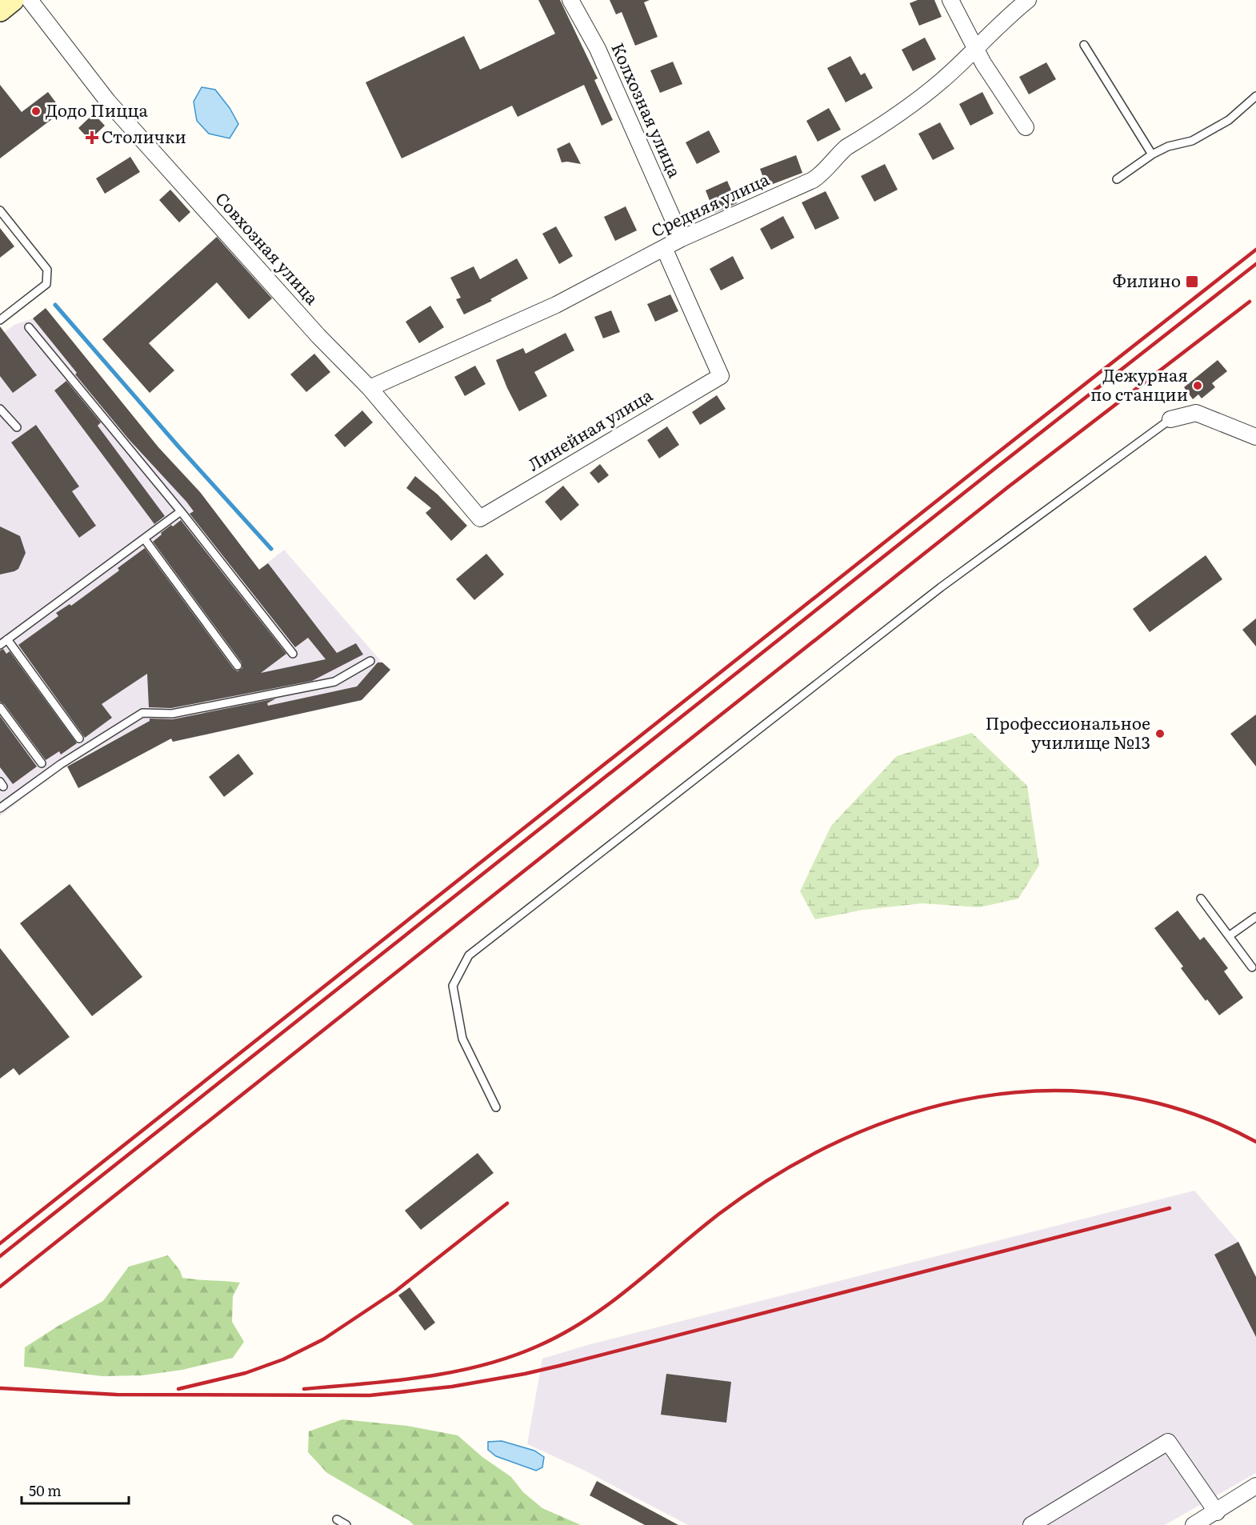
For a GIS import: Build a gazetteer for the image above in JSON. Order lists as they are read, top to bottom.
{
  "streets": {
    "street": [
      "Колхозная улица",
      "Средняя улица",
      "Совхозная улица",
      "Линейная улица"
    ]
  },
  "crossings": [
    ["Колхозная улица", "Средняя улица"],
    ["Средняя улица", "Совхозная улица"],
    ["Средняя улица", "Линейная улица"],
    ["Совхозная улица", "Линейная улица"]
  ],
  "places": {
    "other": ["Додо Пицца", "Дежурная по станции", "Профессиональное училище №13"],
    "health": ["Столички"],
    "transit": ["Филино"]
  },
  "scale_bar": "50 m"
}
